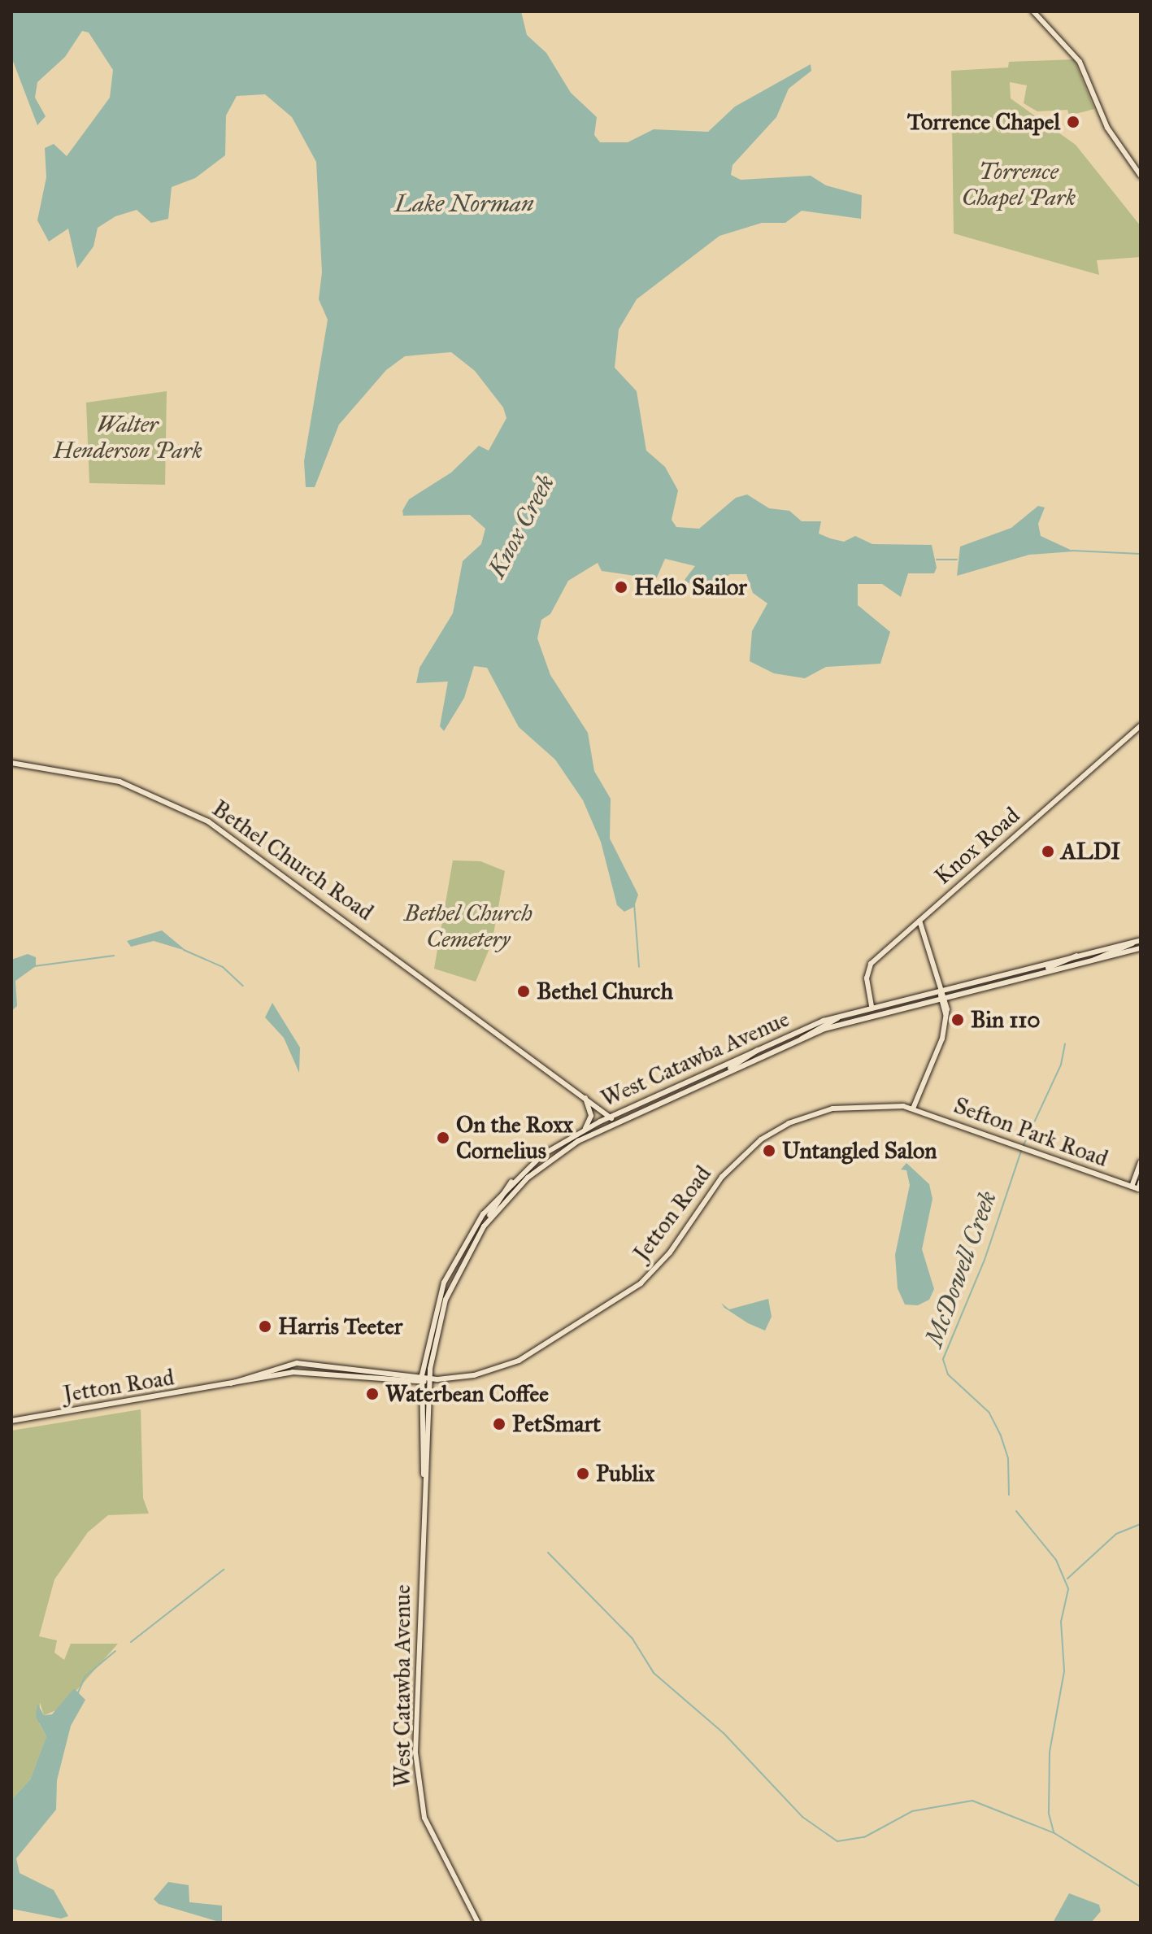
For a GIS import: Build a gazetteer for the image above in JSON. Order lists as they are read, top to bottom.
{
  "streets": {
    "street": [
      "Knox Road",
      "Bethel Church Road",
      "West Catawba Avenue",
      "Sefton Park Road",
      "Jetton Road"
    ]
  },
  "crossings": [
    ["Knox Road", "West Catawba Avenue"],
    ["Bethel Church Road", "West Catawba Avenue"],
    ["West Catawba Avenue", "Jetton Road"],
    ["Sefton Park Road", "Jetton Road"]
  ],
  "water": ["Lake Norman", "Knox Creek", "McDowell Creek"],
  "parks": ["Torrence Chapel Park", "Walter Henderson Park", "Bethel Church Cemetery"],
  "places": [
    "Torrence Chapel",
    "Hello Sailor",
    "ALDI",
    "Bethel Church",
    "Bin 110",
    "On the Roxx Cornelius",
    "Untangled Salon",
    "Harris Teeter",
    "Waterbean Coffee",
    "PetSmart",
    "Publix"
  ]
}
